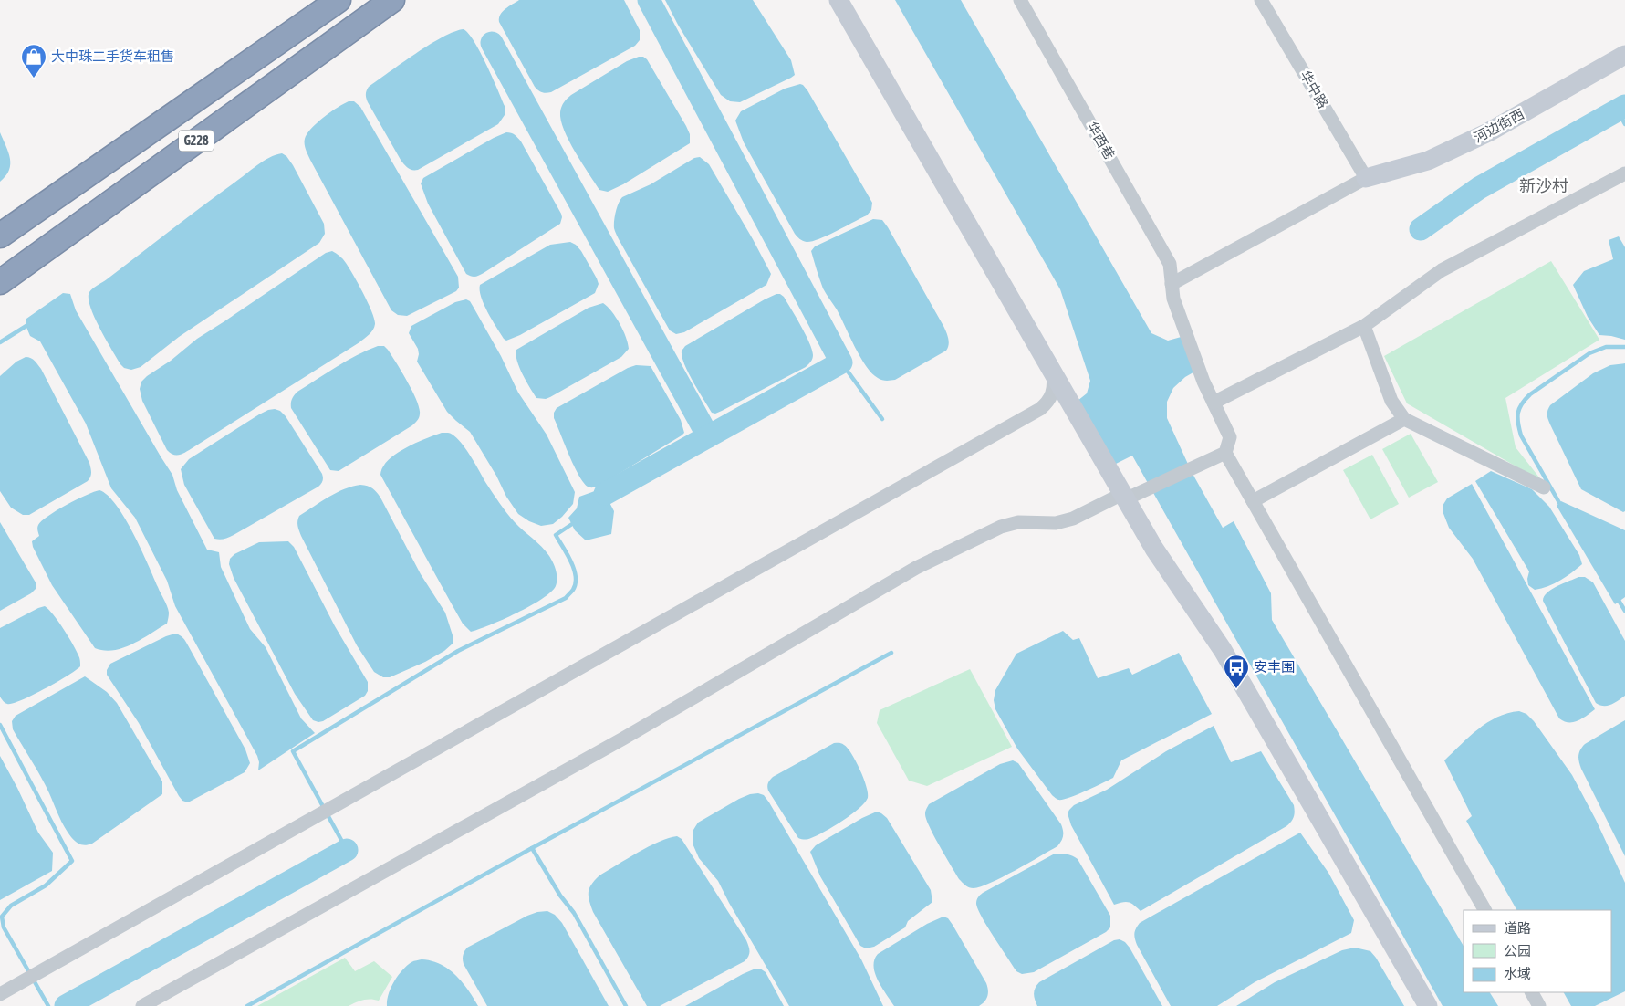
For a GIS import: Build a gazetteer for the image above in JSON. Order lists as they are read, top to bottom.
{
  "streets": {
    "highway": ["G228"],
    "street": ["华中路", "河边街西", "华西巷"]
  },
  "crossings": [
    ["华中路", "河边街西"]
  ],
  "districts": ["新沙村"],
  "places": {
    "shop": ["大中珠二手货车租售"],
    "bus stop": ["安丰围"]
  },
  "legend": ["道路", "公园", "水域"]
}
